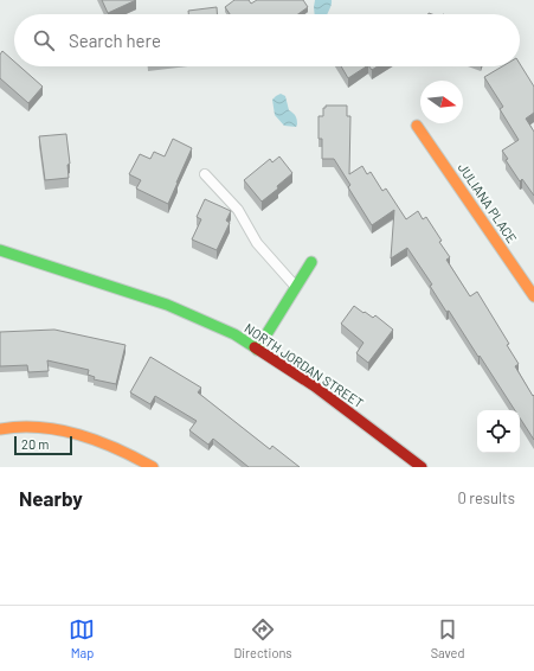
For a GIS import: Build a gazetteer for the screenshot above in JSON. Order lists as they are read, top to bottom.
{
  "streets": {
    "street": ["JULIANA PLACE", "NORTH JORDAN STREET"]
  },
  "scale_bar": "20 m",
  "north": "right",
  "page": {
    "search": "Search here",
    "scale": "20 m",
    "heading": ["Nearby", "0 results"],
    "nav": ["Map", "Directions", "Saved"]
  }
}
